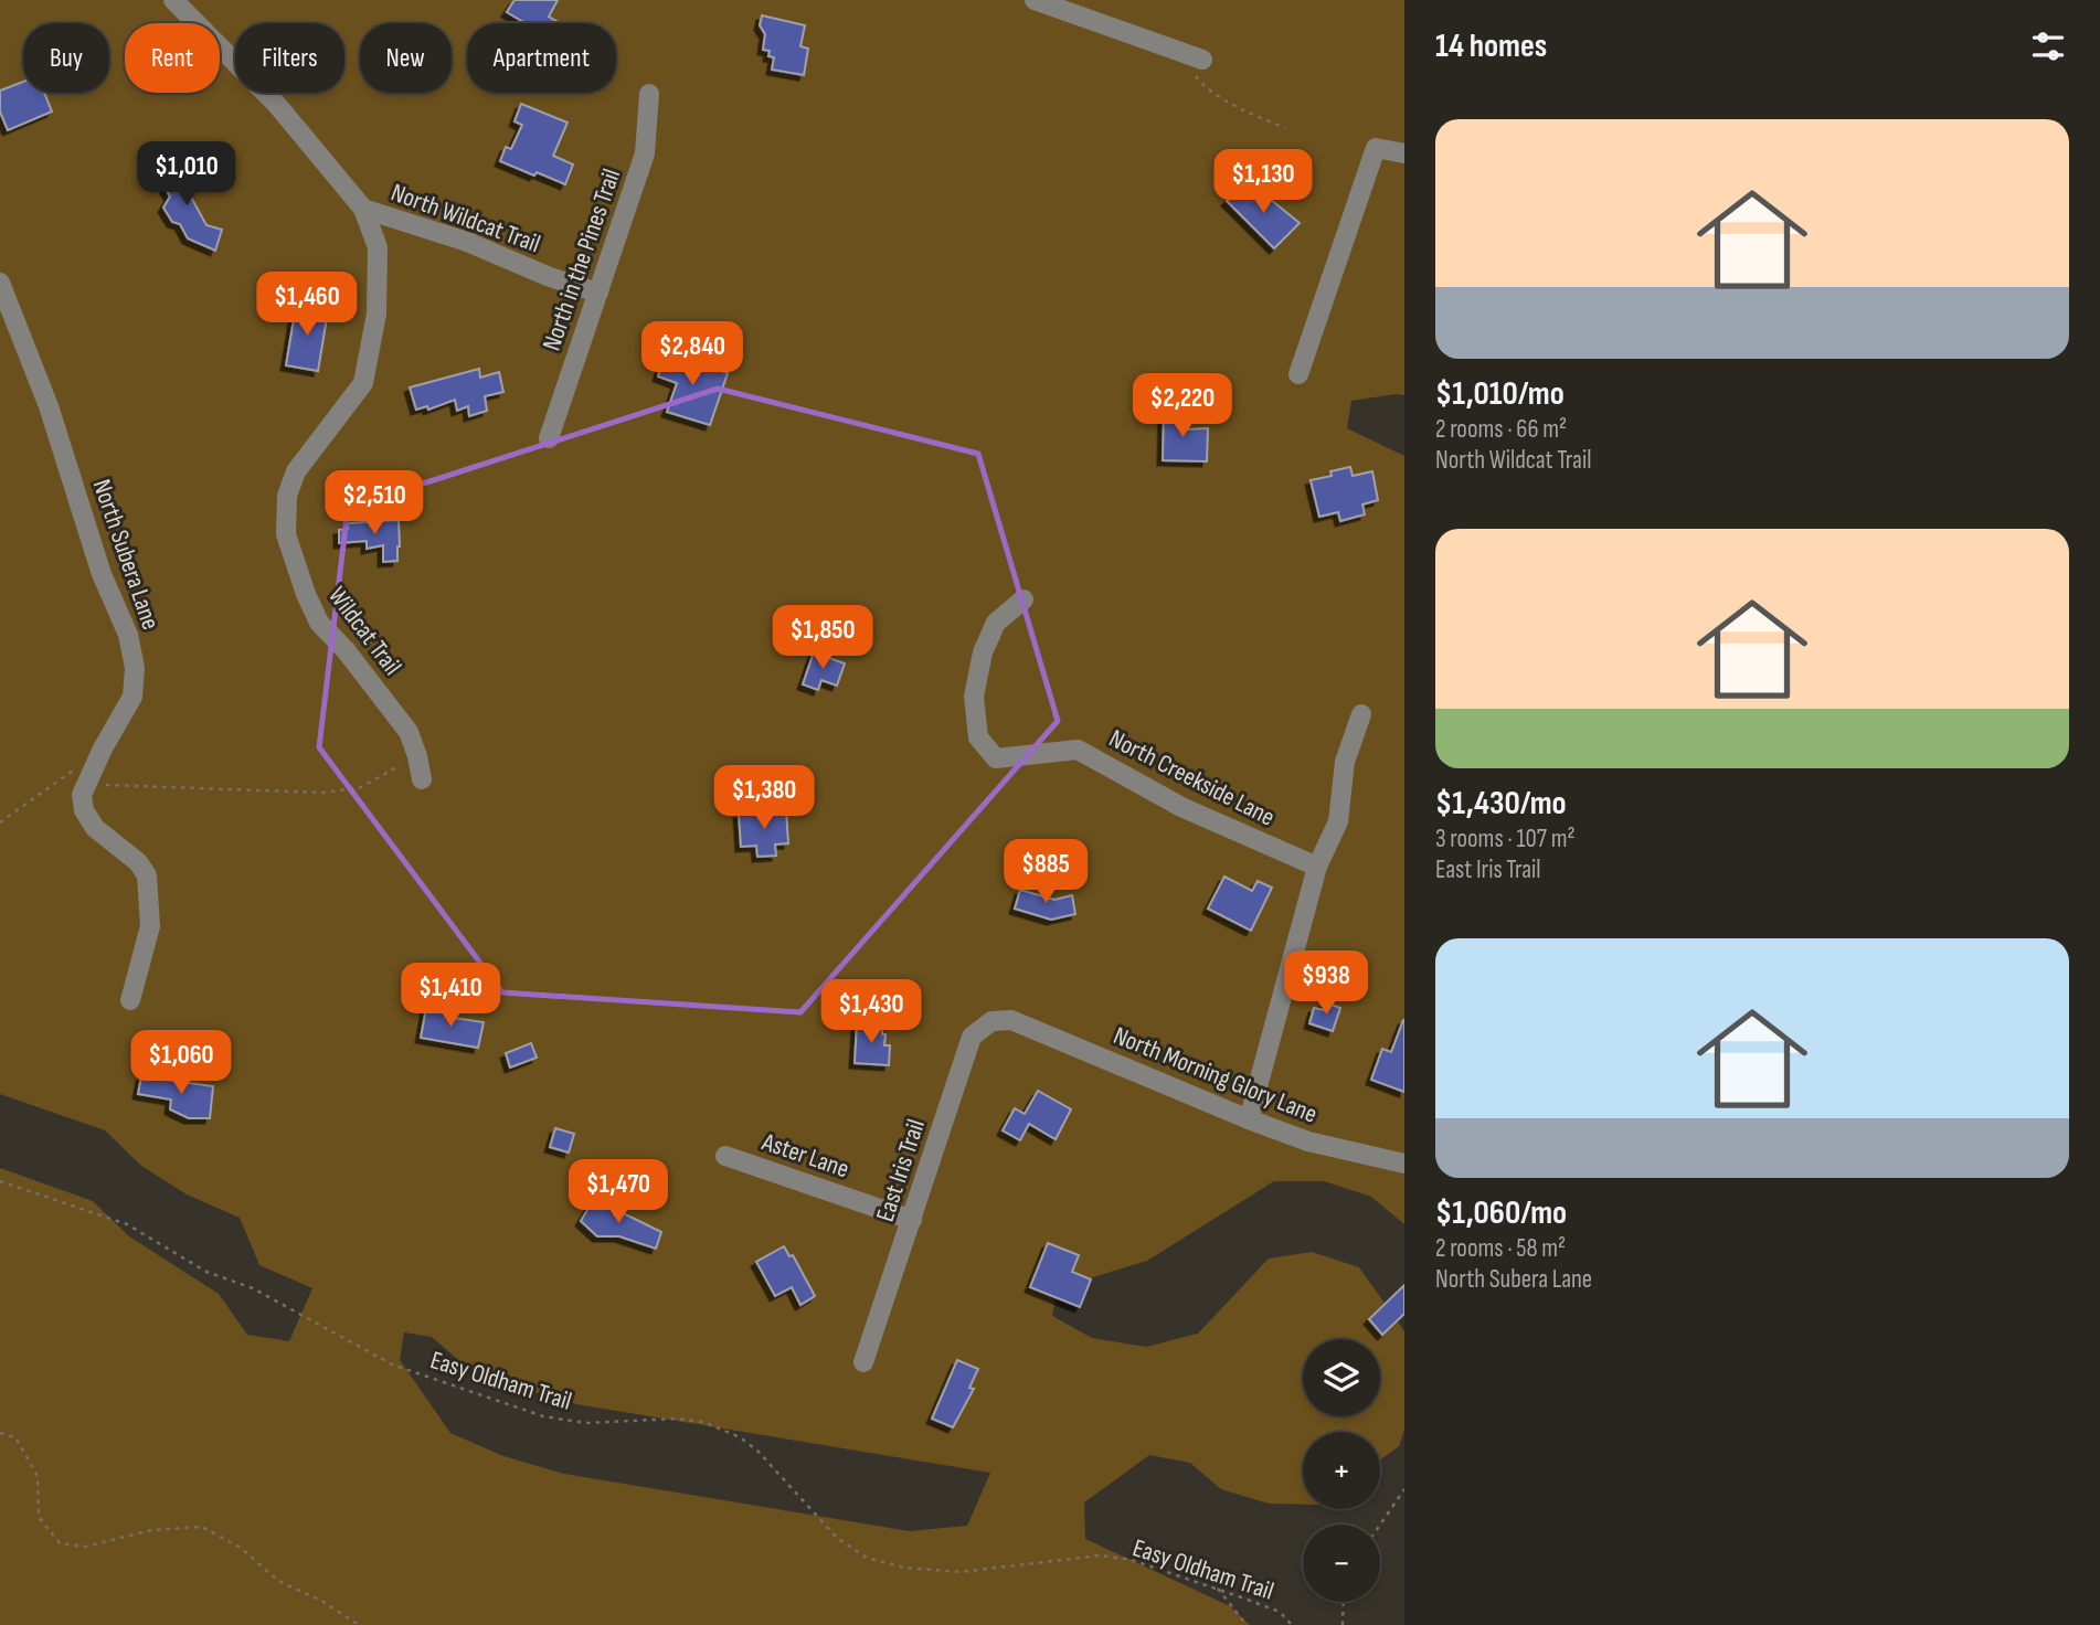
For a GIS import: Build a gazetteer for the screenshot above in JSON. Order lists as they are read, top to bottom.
{
  "streets": {
    "street": [
      "North Wildcat Trail",
      "North in the Pines Trail",
      "North Subera Lane",
      "Wildcat Trail",
      "North Creekside Lane",
      "North Morning Glory Lane",
      "Aster Lane",
      "East Iris Trail"
    ],
    "path": ["Easy Oldham Trail"]
  },
  "crossings": [
    ["North Wildcat Trail", "North in the Pines Trail"],
    ["North Wildcat Trail", "Wildcat Trail"],
    ["North Morning Glory Lane", "East Iris Trail"],
    ["Aster Lane", "East Iris Trail"]
  ],
  "page": {
    "heading": "14 homes",
    "chip": [
      "Buy",
      "Rent",
      "Filters",
      "New",
      "Apartment"
    ],
    "list": [
      {
        "name": "$1,010/mo",
        "note": "2 rooms · 66 m² · North Wildcat Trail"
      },
      {
        "name": "$1,430/mo",
        "note": "3 rooms · 107 m² · East Iris Trail"
      },
      {
        "name": "$1,060/mo",
        "note": "2 rooms · 58 m² · North Subera Lane"
      }
    ],
    "price": [
      "$1,010",
      "$1,130",
      "$1,460",
      "$2,840",
      "$2,220",
      "$2,510",
      "$1,850",
      "$1,380",
      "$885",
      "$938",
      "$1,410",
      "$1,430",
      "$1,060",
      "$1,470"
    ],
    "map_buttons": ["+", "−"]
  }
}
